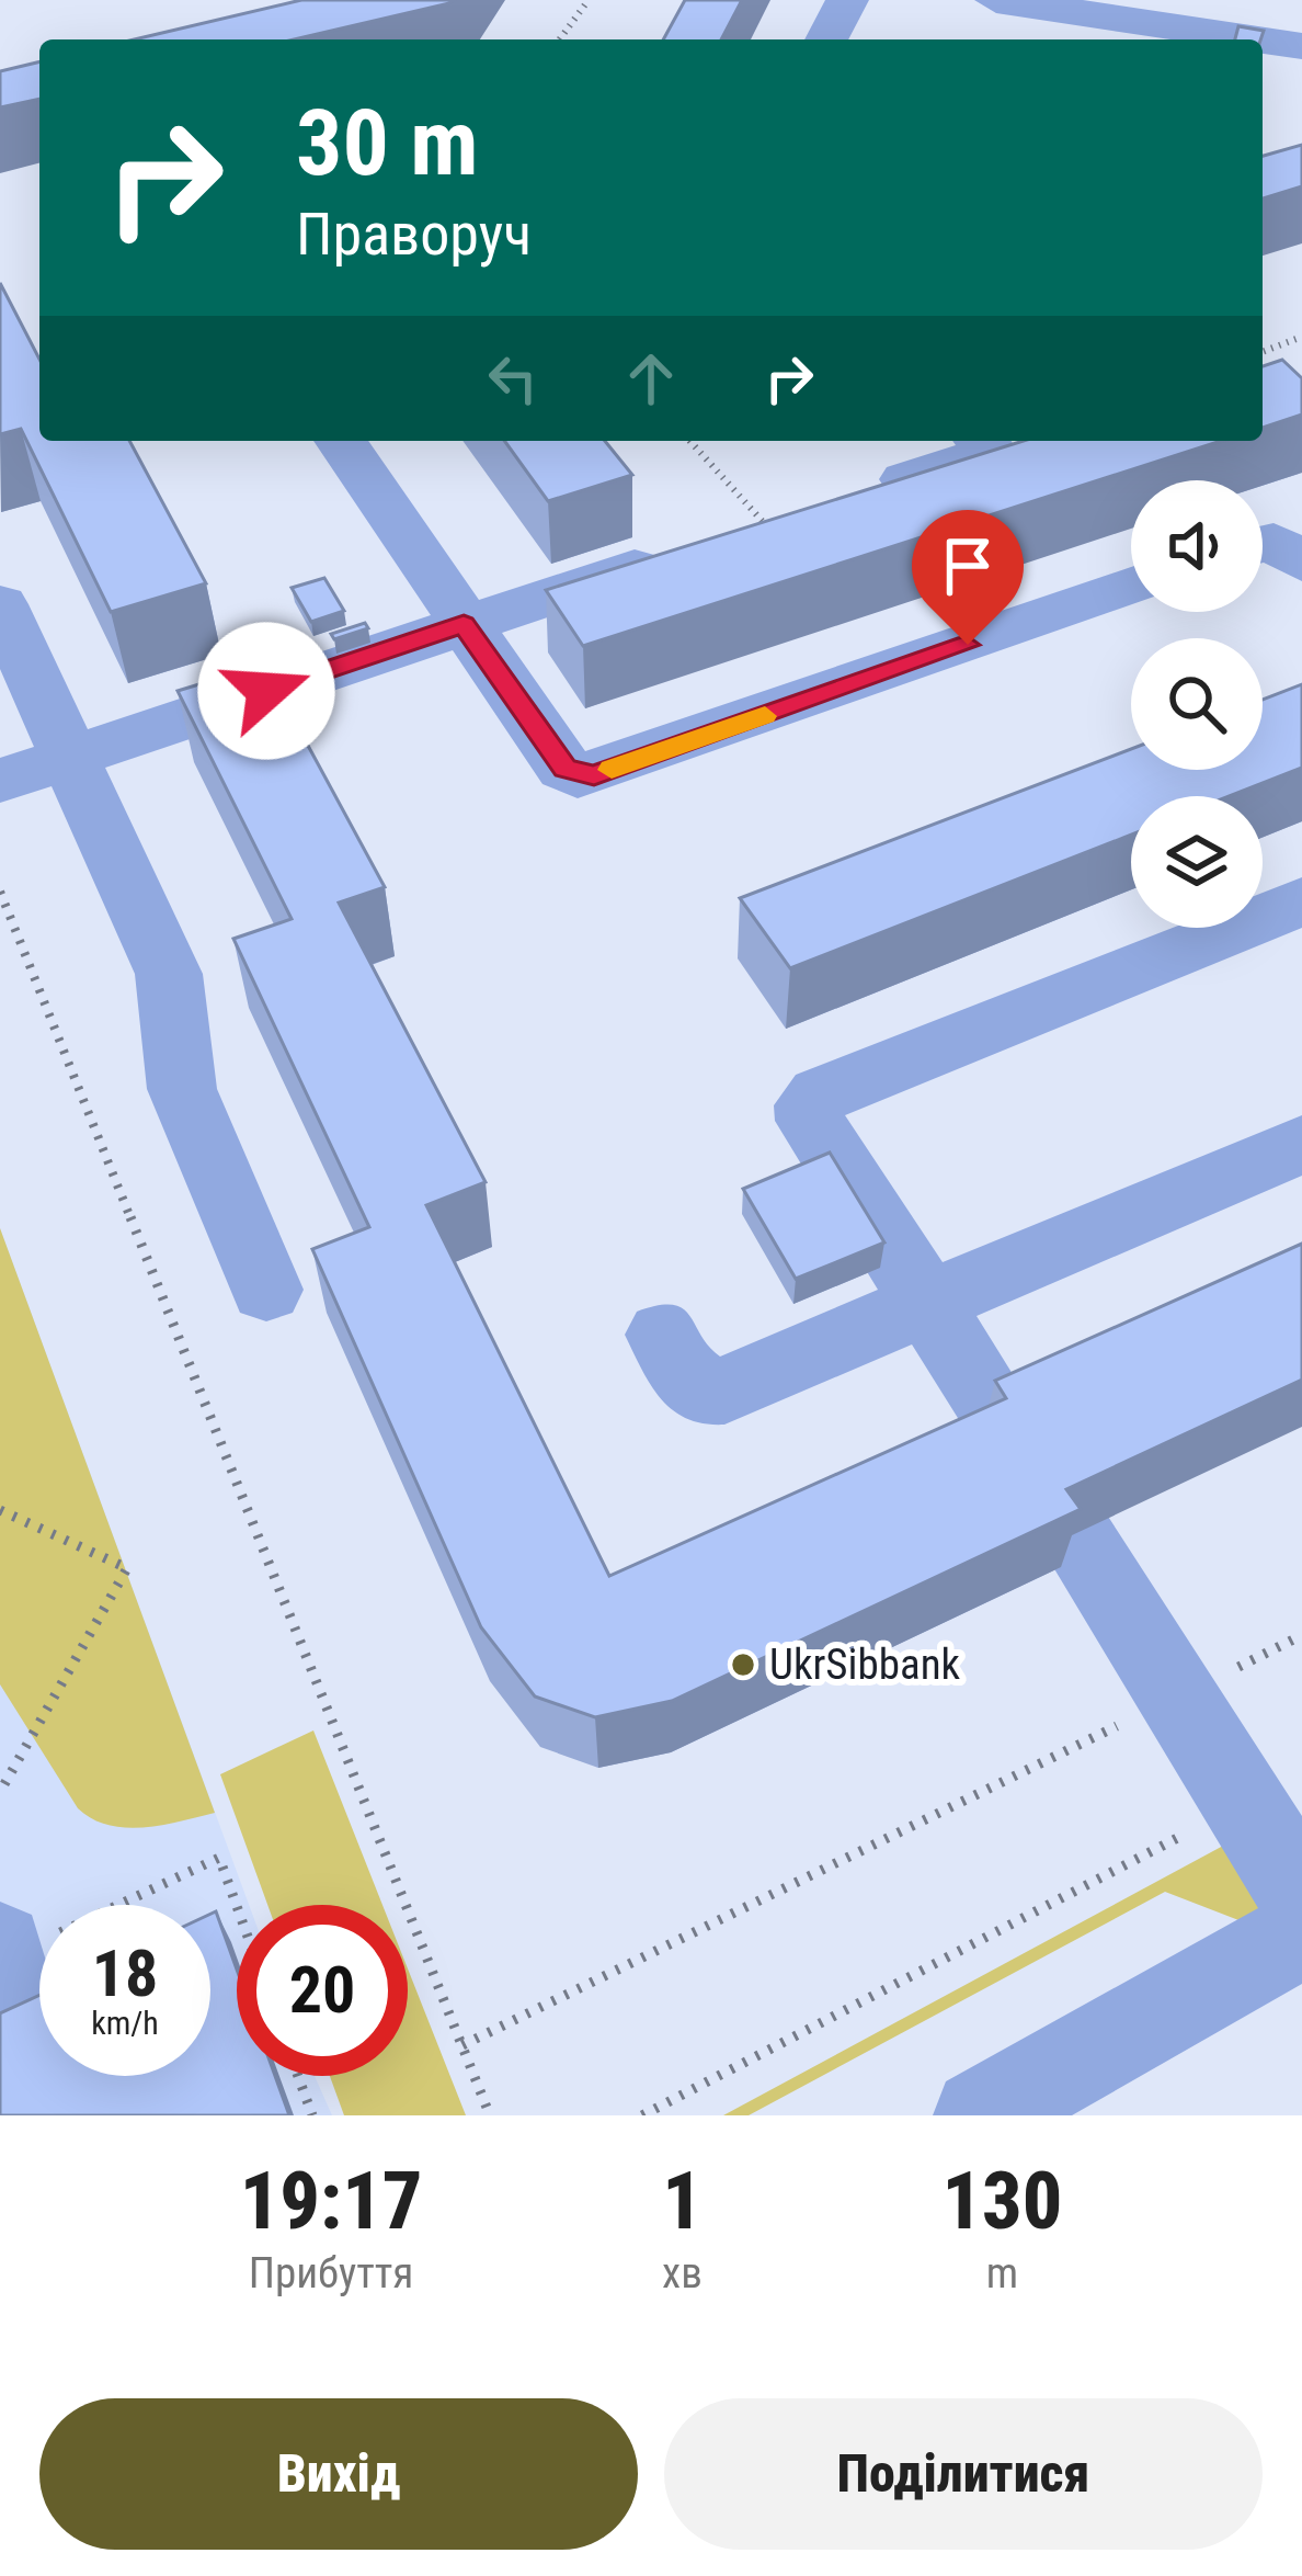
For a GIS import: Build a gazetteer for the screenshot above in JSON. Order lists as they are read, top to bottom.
{
  "places": ["UkrSibbank"],
  "page": {
    "turn": ["30 m", "Праворуч"],
    "speed": "18 km/h",
    "limit": "20",
    "eta": [
      "19:17",
      "Прибуття",
      "1",
      "хв",
      "130",
      "m"
    ],
    "buttons": ["Вихід", "Поділитися"]
  }
}
